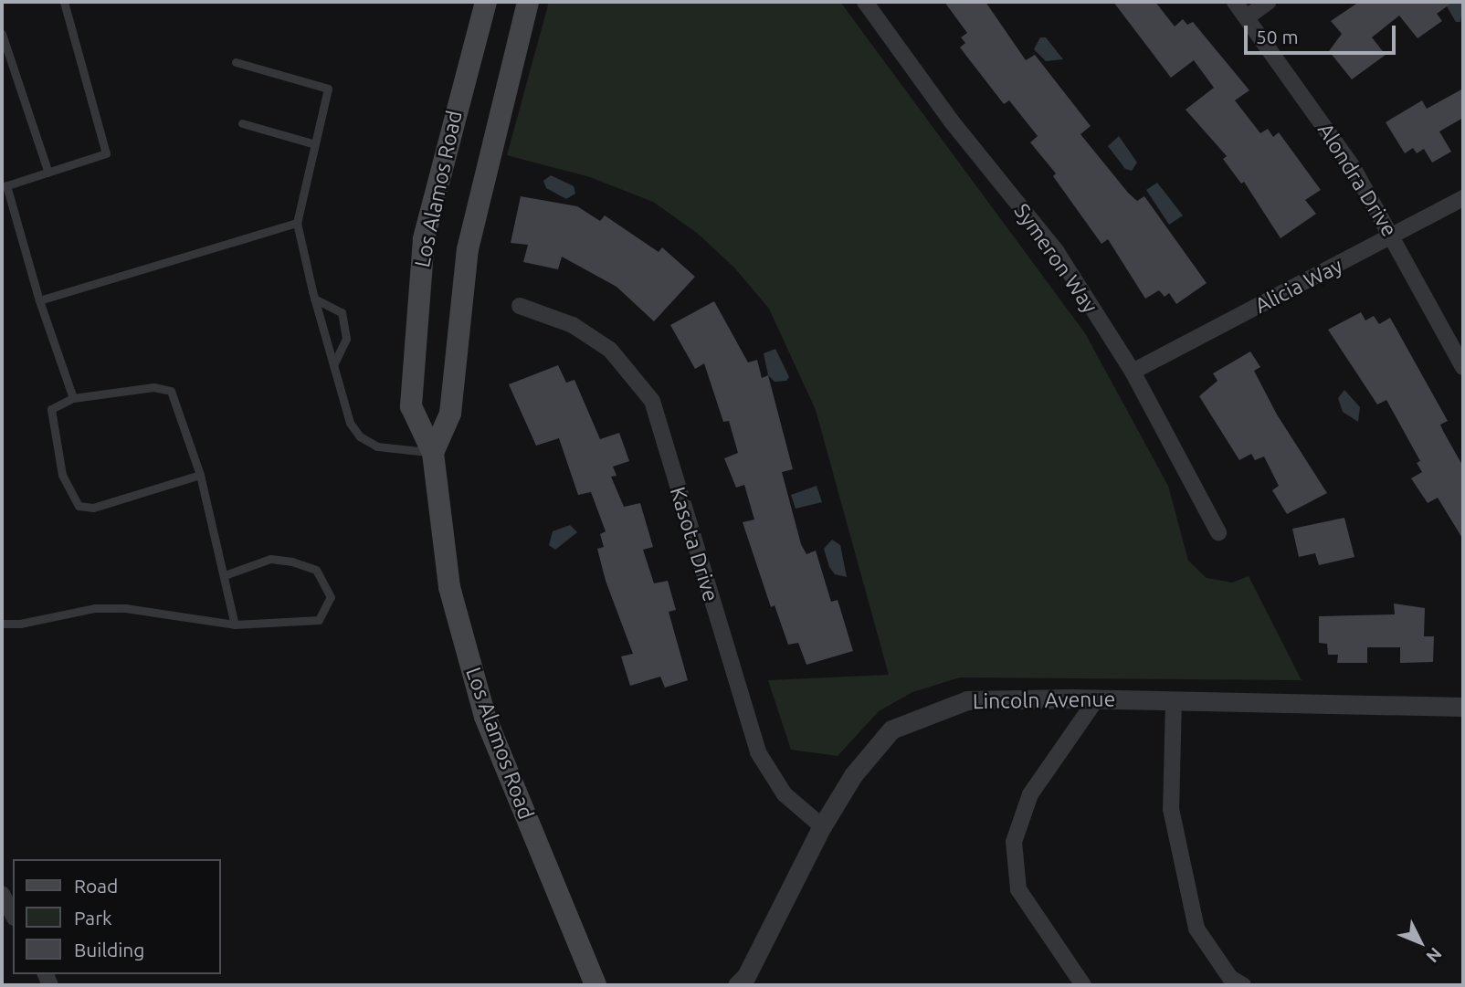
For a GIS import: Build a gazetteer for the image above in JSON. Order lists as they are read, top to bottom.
{
  "streets": {
    "main road": ["Los Alamos Road"],
    "street": [
      "Alondra Drive",
      "Symeron Way",
      "Alicia Way",
      "Kasota Drive",
      "Lincoln Avenue"
    ]
  },
  "crossings": [
    ["Alondra Drive", "Alicia Way"],
    ["Symeron Way", "Alicia Way"],
    ["Kasota Drive", "Lincoln Avenue"]
  ],
  "legend": ["Road", "Park", "Building"],
  "scale_bar": "50 m",
  "north": "bottom right"
}
